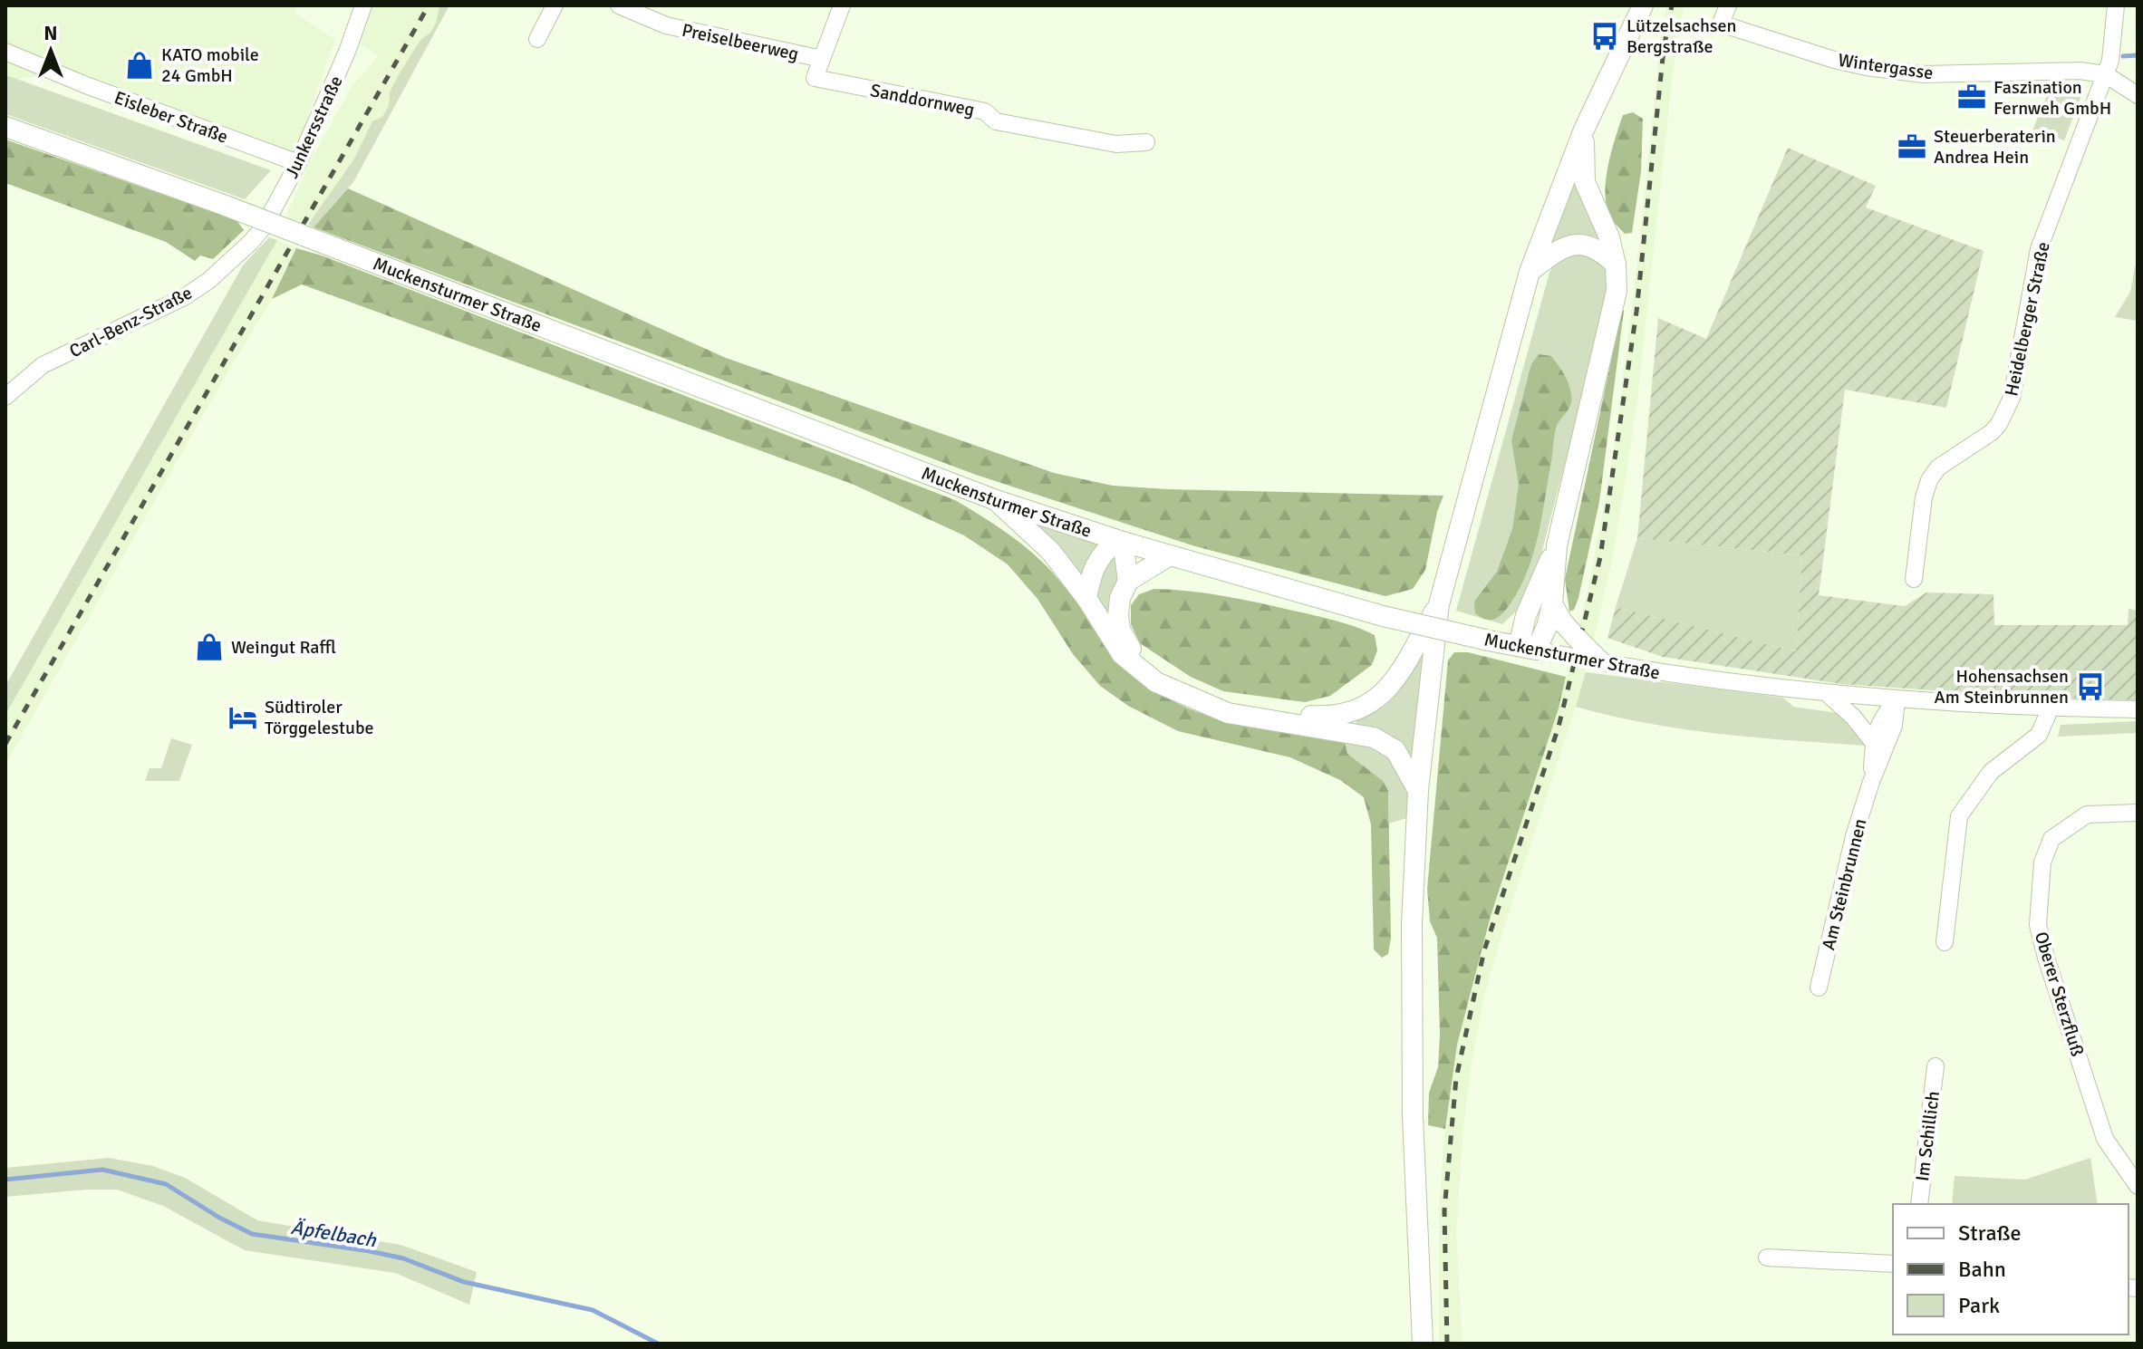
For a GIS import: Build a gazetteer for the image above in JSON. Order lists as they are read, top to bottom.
{
  "streets": {
    "main road": ["Muckensturmer Straße"],
    "street": [
      "Preiselbeerweg",
      "Wintergasse",
      "Sanddornweg",
      "Eisleber Straße",
      "Junkersstraße",
      "Heidelberger Straße",
      "Carl-Benz-Straße",
      "Am Steinbrunnen",
      "Oberer Sterzfluß",
      "Im Schillich"
    ]
  },
  "crossings": [
    ["Preiselbeerweg", "Sanddornweg"],
    ["Wintergasse", "Heidelberger Straße"],
    ["Eisleber Straße", "Junkersstraße"],
    ["Junkersstraße", "Carl-Benz-Straße"],
    ["Muckensturmer Straße", "Am Steinbrunnen"]
  ],
  "water": ["Äpfelbach"],
  "places": {
    "bus stop": ["Lützelsachsen Bergstraße", "Hohensachsen Am Steinbrunnen"],
    "shop": ["KATO mobile 24 GmbH", "Weingut Raffl"],
    "office": ["Faszination Fernweh GmbH", "Steuerberaterin Andrea Hein"],
    "hotel": ["Südtiroler Törggelestube"]
  },
  "legend": ["Straße", "Bahn", "Park"],
  "north": "top"
}
